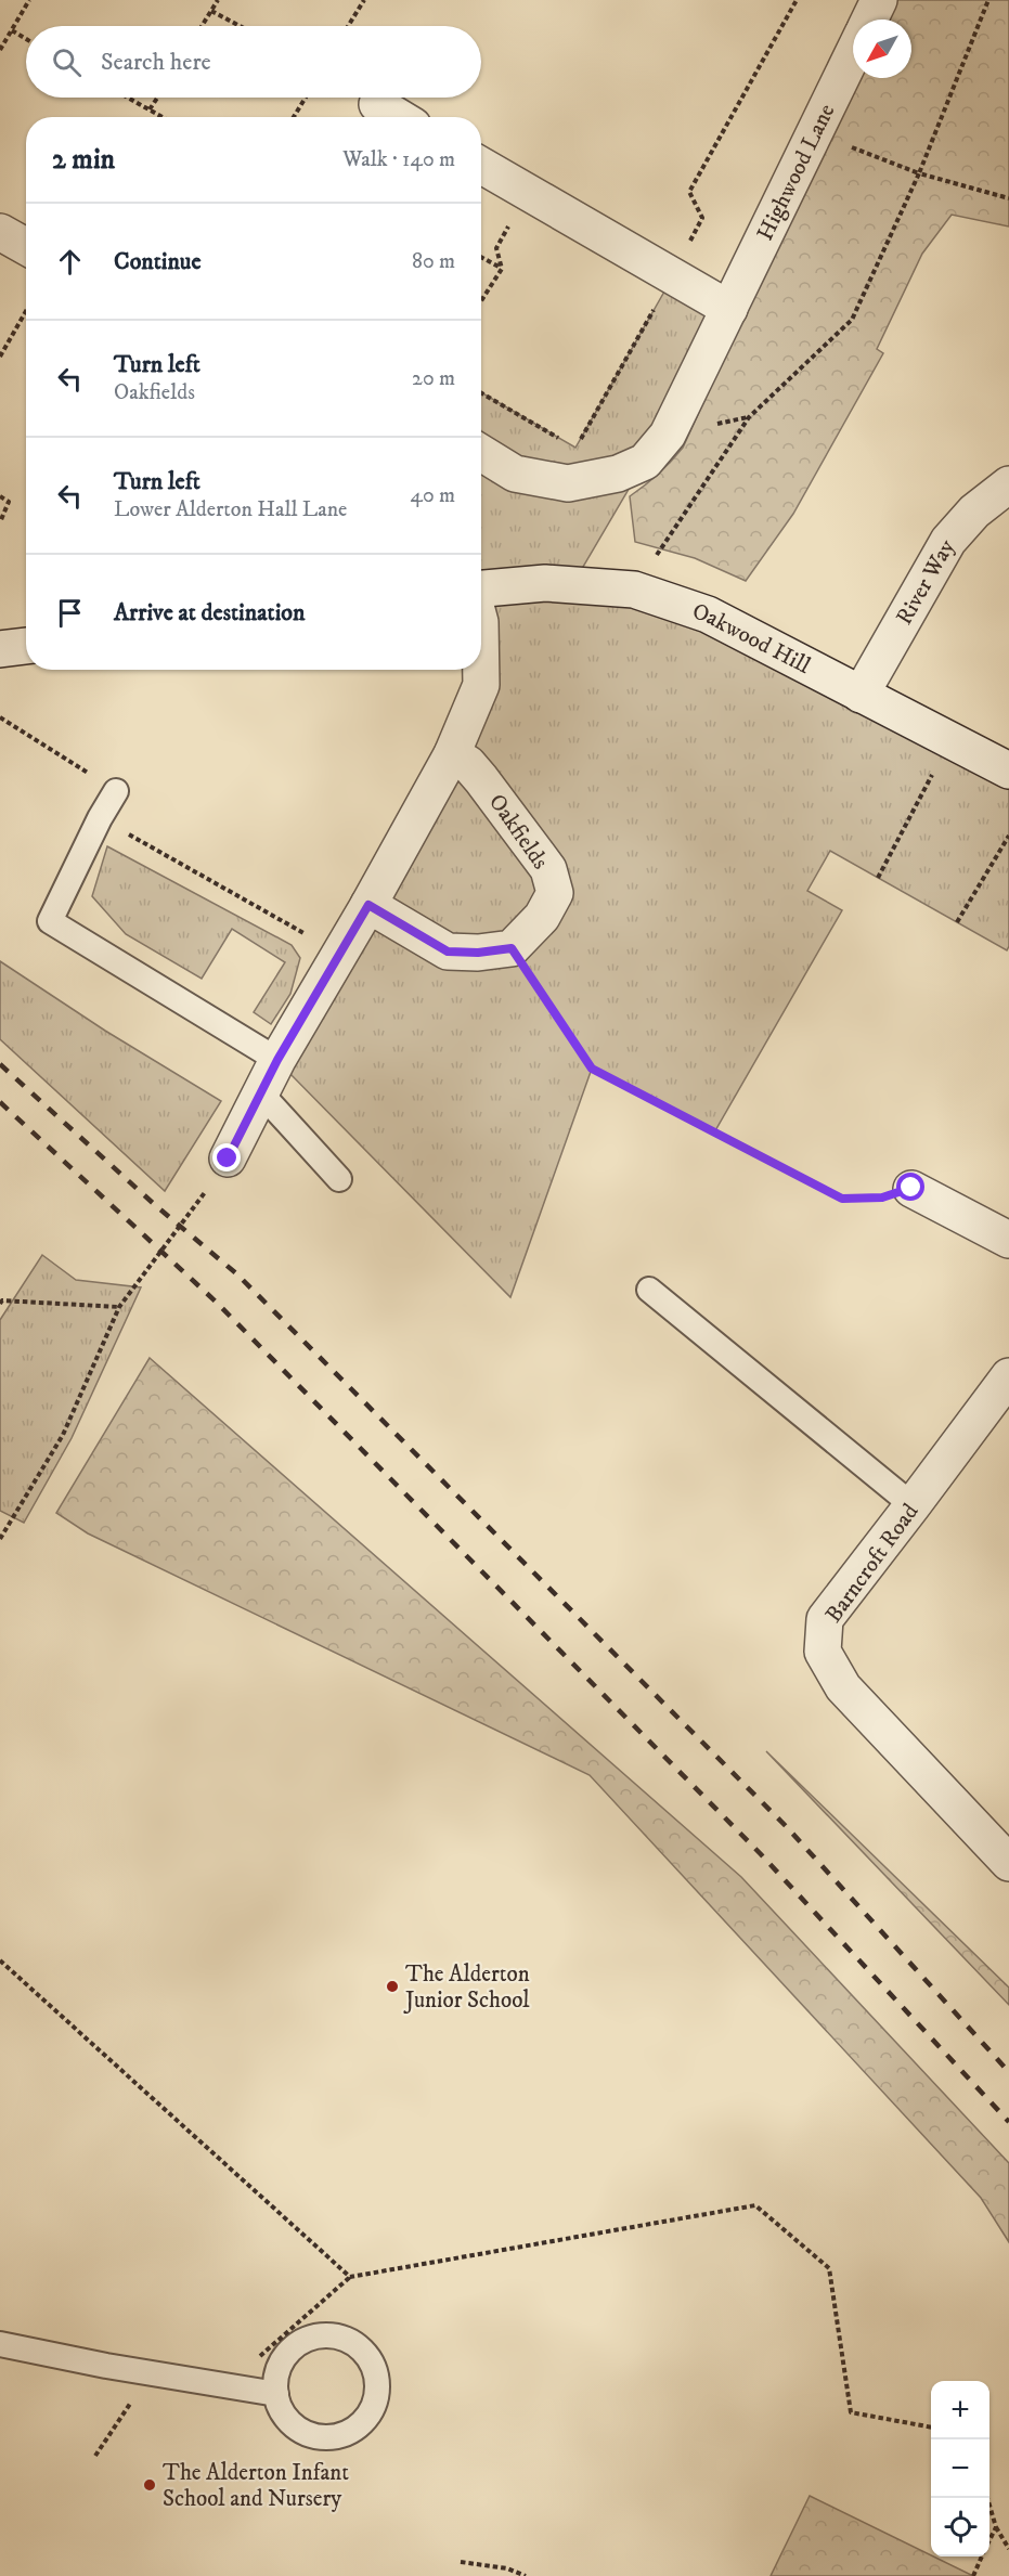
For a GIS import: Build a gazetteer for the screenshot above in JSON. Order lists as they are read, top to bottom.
{
  "streets": {
    "street": [
      "Highwood Lane",
      "River Way",
      "Oakwood Hill",
      "Oakfields",
      "Barncroft Road"
    ]
  },
  "crossings": [
    ["River Way", "Oakwood Hill"]
  ],
  "places": ["The Alderton Junior School", "The Alderton Infant School and Nursery"],
  "north": "bottom left",
  "page": {
    "search": "Search here",
    "heading": ["2 min", "Walk · 140 m"],
    "list": [
      ["Continue", "80 m"],
      ["Turn left", "Oakfields", "20 m"],
      ["Turn left", "Lower Alderton Hall Lane", "40 m"],
      "Arrive at destination"
    ],
    "map_buttons": ["+", "−"]
  }
}
